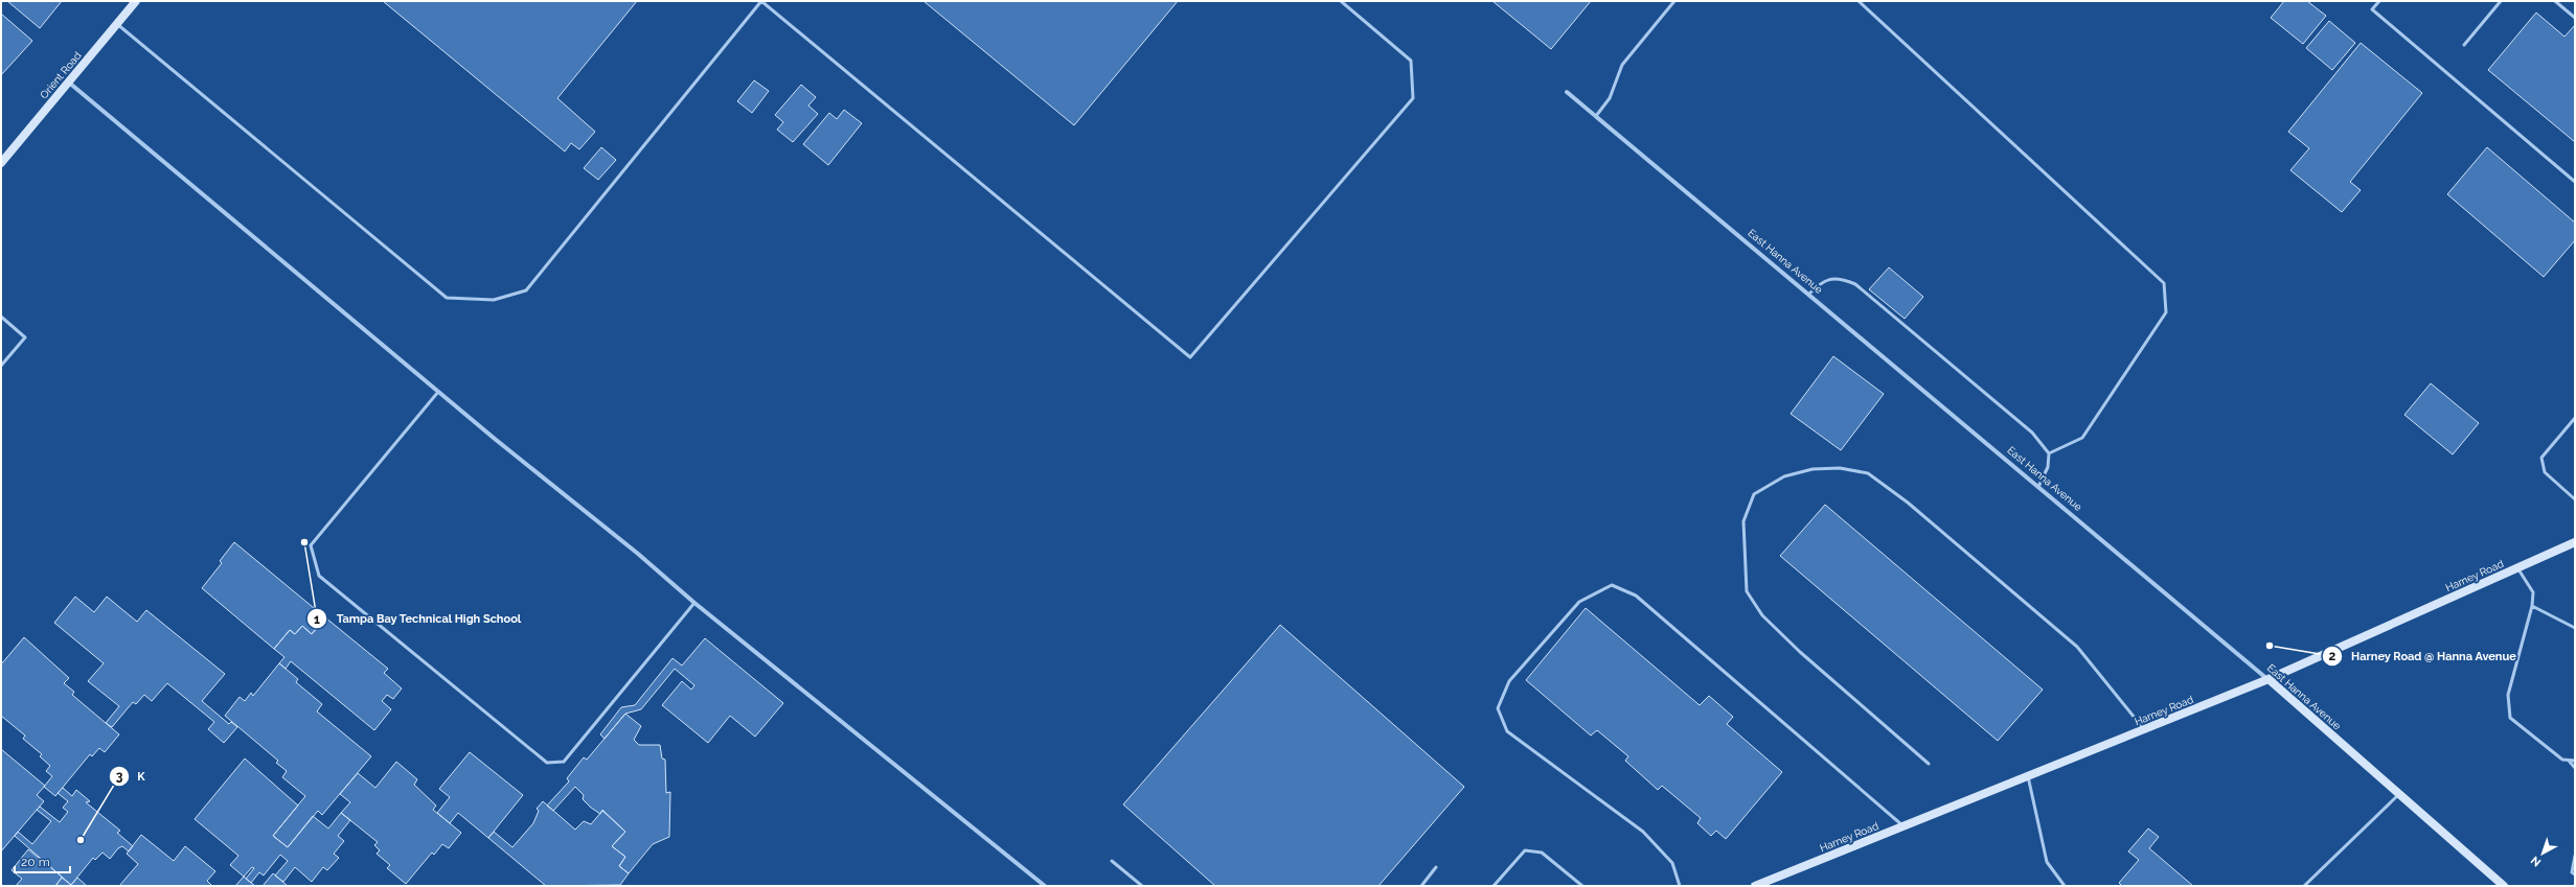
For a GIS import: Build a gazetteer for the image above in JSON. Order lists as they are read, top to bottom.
{
  "streets": {
    "street": ["Orient Road", "East Hanna Avenue", "Harney Road"]
  },
  "crossings": [
    ["East Hanna Avenue", "Harney Road"]
  ],
  "places": ["Tampa Bay Technical High School", "Harney Road @ Hanna Avenue", "K"],
  "scale_bar": "20 m",
  "north": "bottom left"
}
